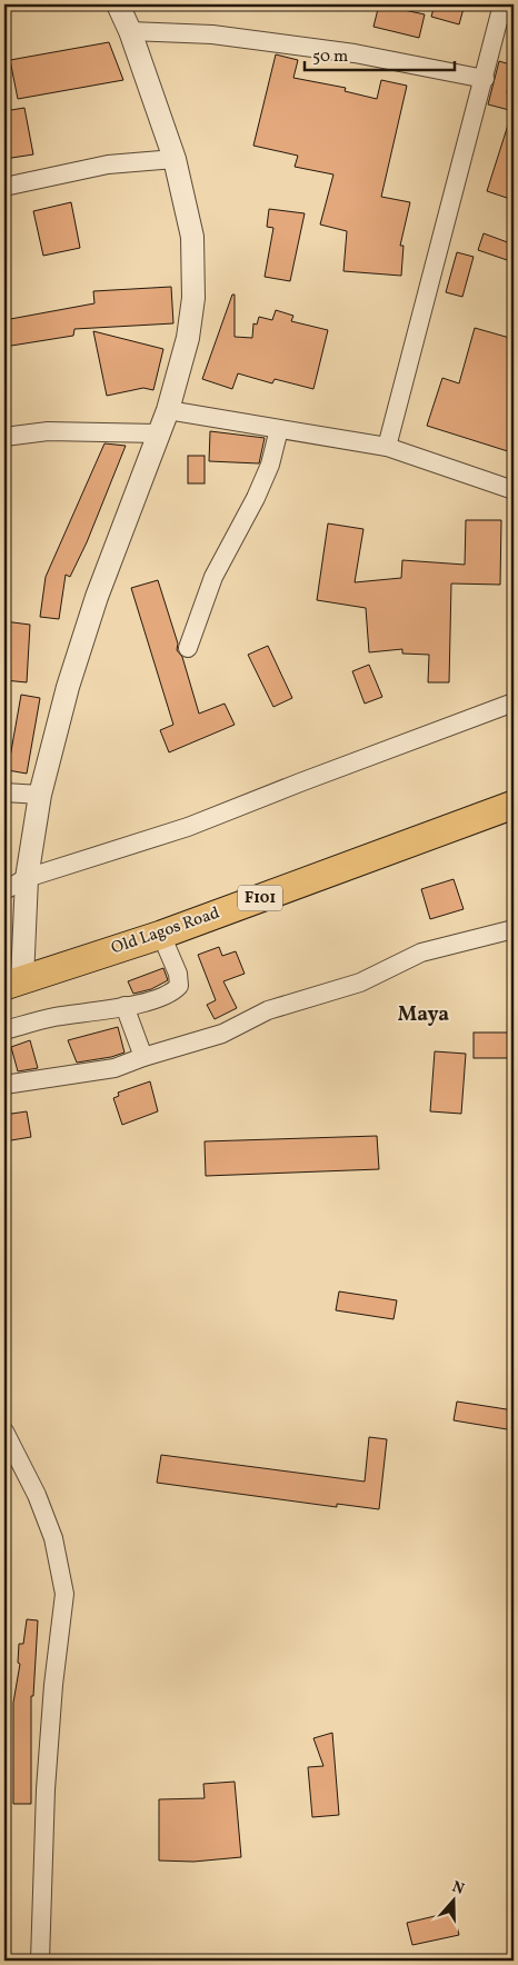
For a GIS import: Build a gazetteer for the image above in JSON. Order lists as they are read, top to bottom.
{
  "streets": {
    "main road": ["F101", "Old Lagos Road"]
  },
  "districts": ["Maya"],
  "scale_bar": "50 m",
  "north": "top"
}
